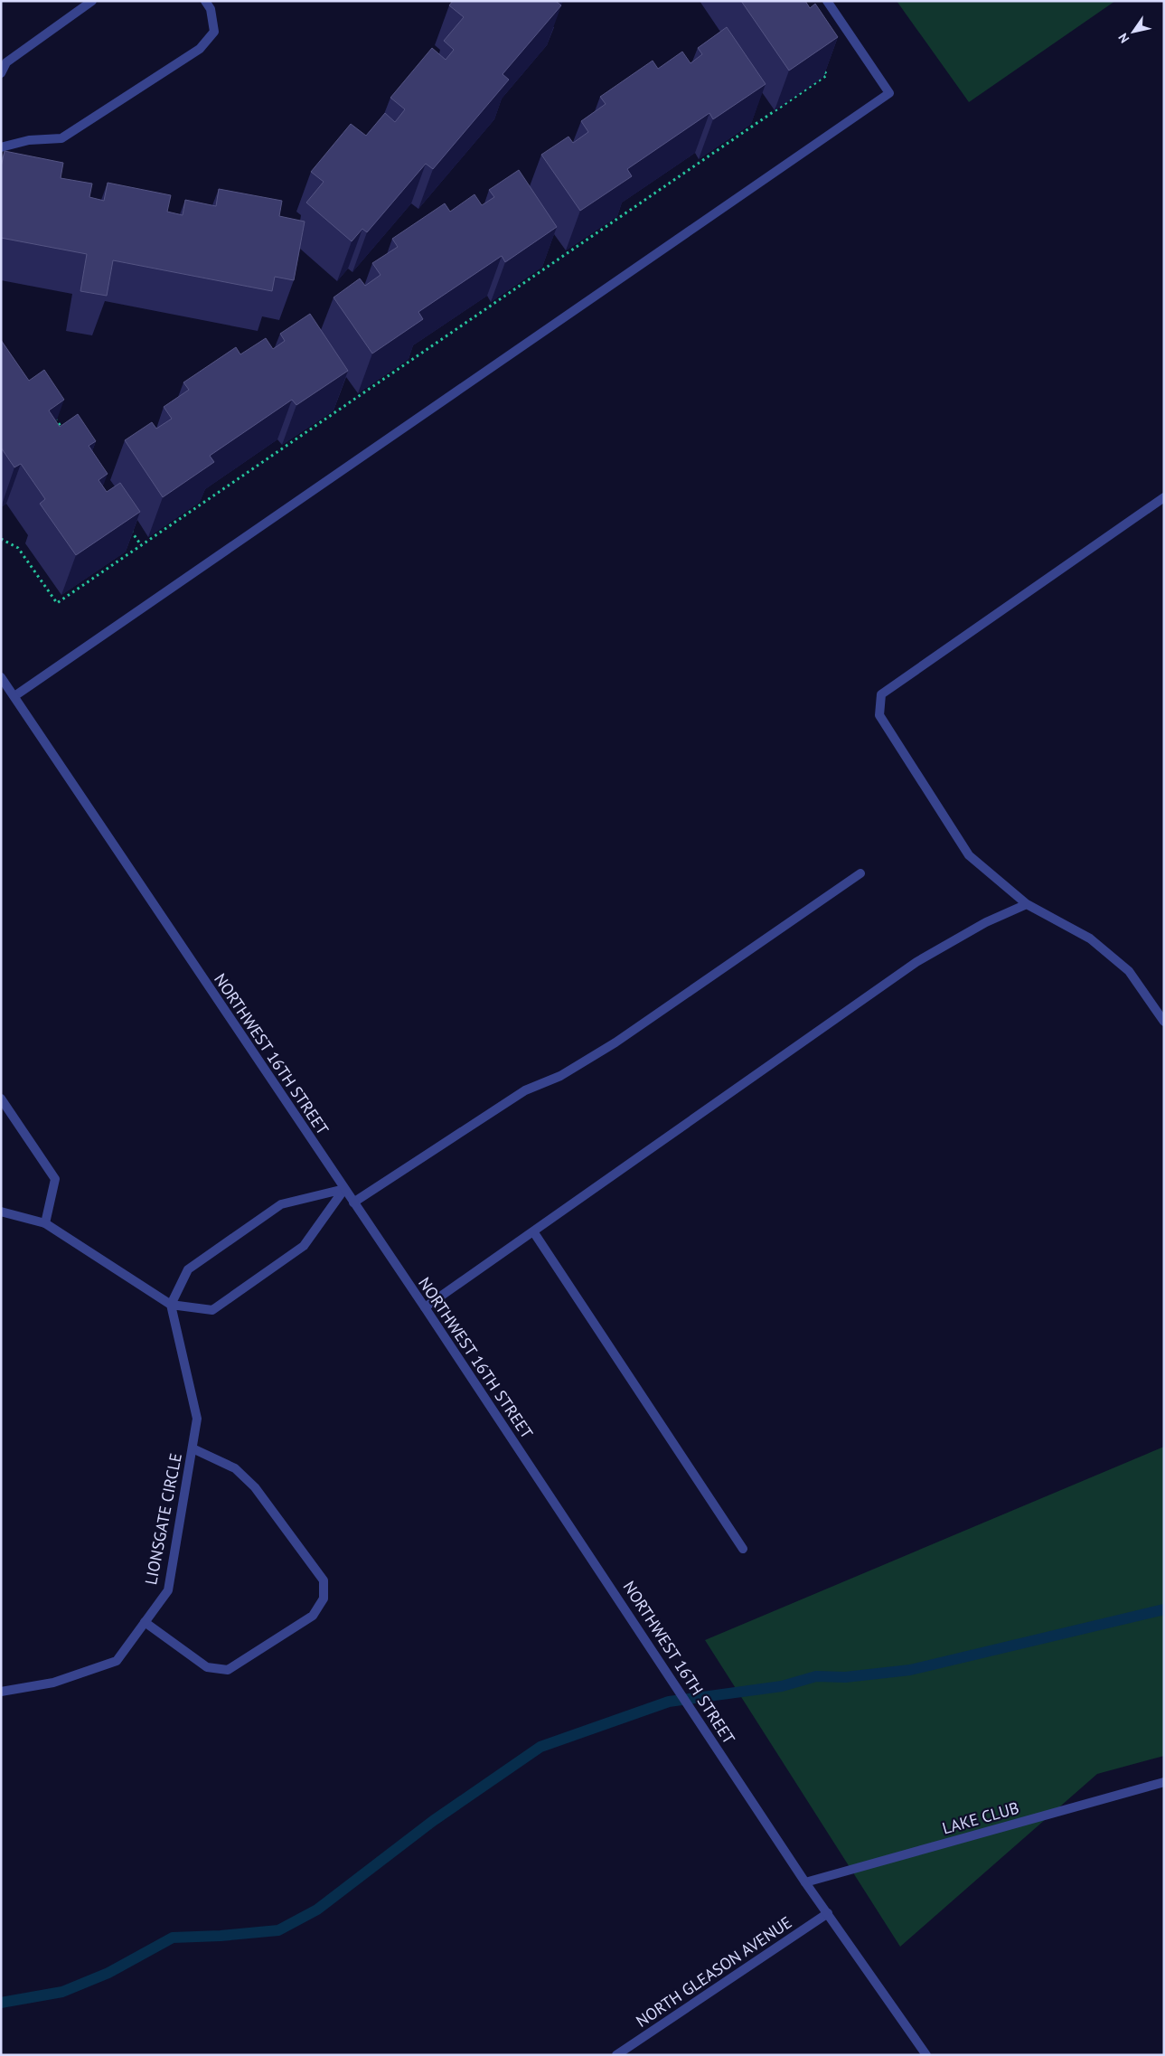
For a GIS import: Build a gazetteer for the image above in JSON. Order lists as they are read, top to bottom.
{
  "streets": {
    "street": [
      "NORTHWEST 16TH STREET",
      "LIONSGATE CIRCLE",
      "LAKE CLUB",
      "NORTH GLEASON AVENUE"
    ]
  },
  "crossings": [
    ["NORTHWEST 16TH STREET", "LAKE CLUB"],
    ["NORTHWEST 16TH STREET", "NORTH GLEASON AVENUE"]
  ],
  "north": "bottom left"
}
